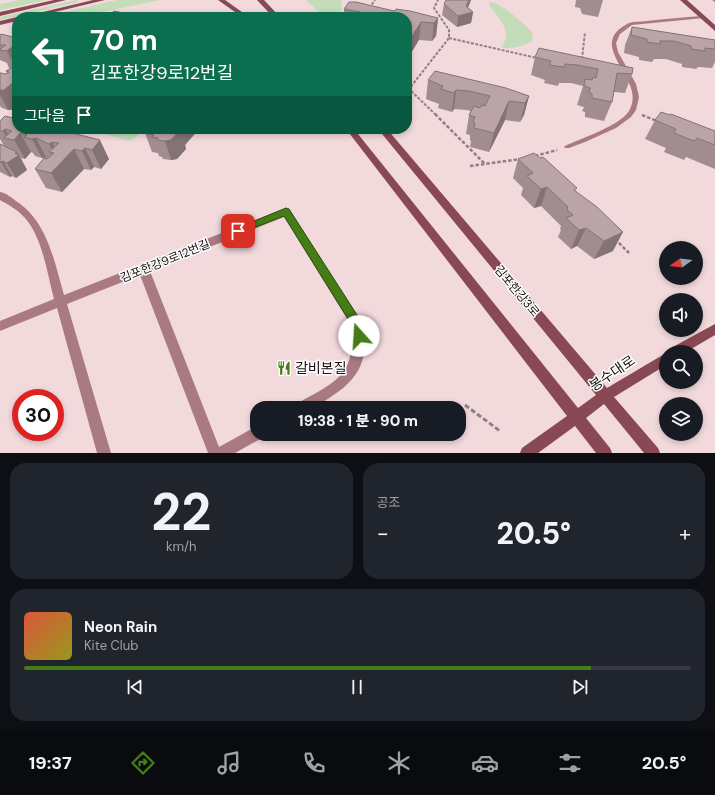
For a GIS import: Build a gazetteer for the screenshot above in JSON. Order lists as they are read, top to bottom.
{
  "streets": {
    "main road": ["김포한강3로", "봉수대로"],
    "street": ["김포한강9로12번길"]
  },
  "crossings": [
    ["김포한강3로", "봉수대로"]
  ],
  "places": {
    "restaurant": ["갈비본질"]
  },
  "north": "left",
  "page": {
    "turn": ["70 m", "김포한강9로12번길"],
    "then": "그다음",
    "limit": "30",
    "trip": "19:38 · 1 분 · 90 m",
    "tile": [
      ["22", "km/h"],
      "공조"
    ],
    "heat": ["−", "20.5°", "+"],
    "song": ["Neon Rain", "Kite Club"],
    "tabs": ["19:37", "20.5°"]
  }
}
